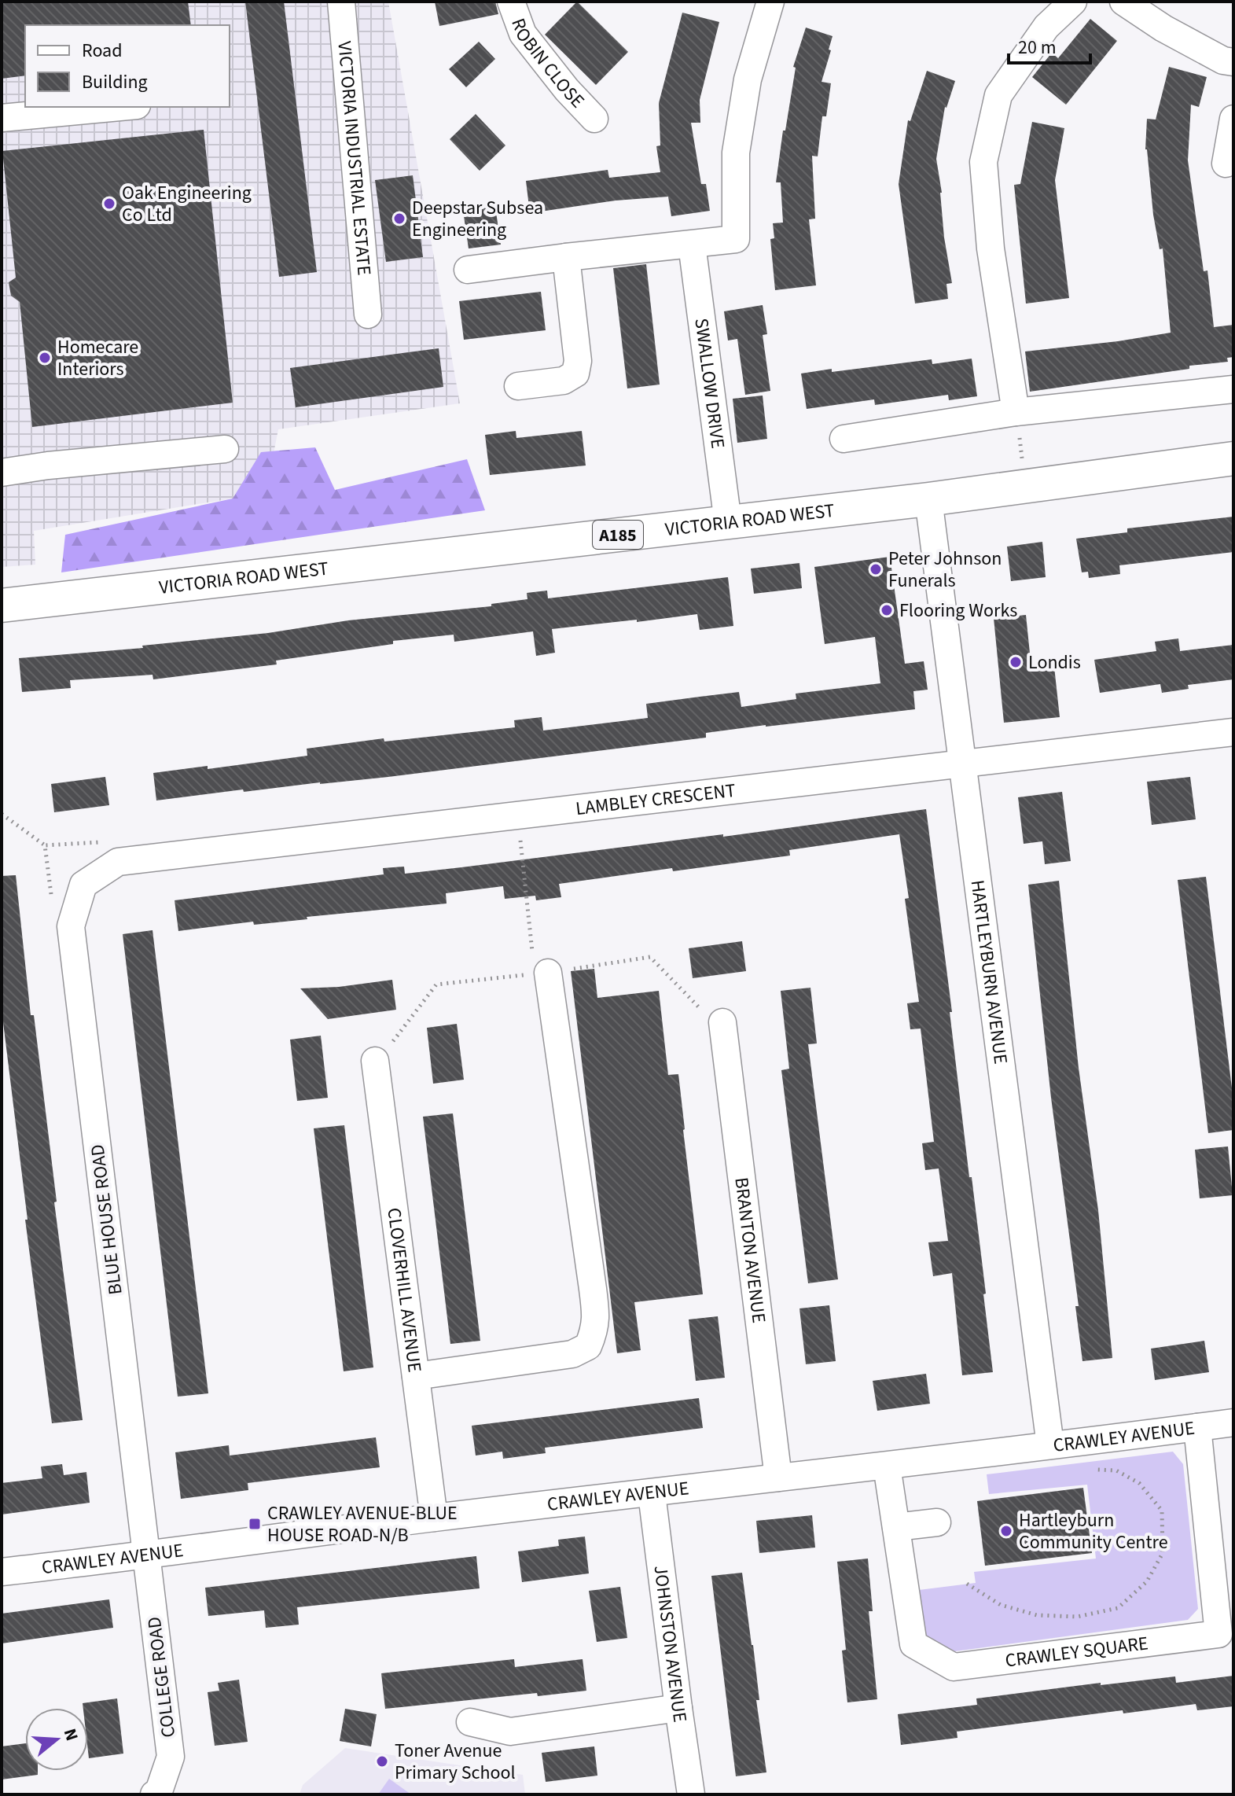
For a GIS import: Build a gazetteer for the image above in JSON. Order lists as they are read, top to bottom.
{
  "streets": {
    "main road": ["VICTORIA ROAD WEST", "A185"],
    "street": [
      "ROBIN CLOSE",
      "VICTORIA INDUSTRIAL ESTATE",
      "SWALLOW DRIVE",
      "LAMBLEY CRESCENT",
      "HARTLEYBURN AVENUE",
      "BLUE HOUSE ROAD",
      "BRANTON AVENUE",
      "CLOVERHILL AVENUE",
      "CRAWLEY AVENUE",
      "JOHNSTON AVENUE",
      "CRAWLEY SQUARE",
      "COLLEGE ROAD"
    ]
  },
  "crossings": [
    ["SWALLOW DRIVE", "VICTORIA ROAD WEST"],
    ["VICTORIA ROAD WEST", "HARTLEYBURN AVENUE"],
    ["LAMBLEY CRESCENT", "HARTLEYBURN AVENUE"],
    ["LAMBLEY CRESCENT", "BLUE HOUSE ROAD"],
    ["HARTLEYBURN AVENUE", "CRAWLEY AVENUE"],
    ["BLUE HOUSE ROAD", "CRAWLEY AVENUE"],
    ["BLUE HOUSE ROAD", "COLLEGE ROAD"],
    ["BRANTON AVENUE", "CRAWLEY AVENUE"],
    ["CLOVERHILL AVENUE", "CRAWLEY AVENUE"],
    ["CRAWLEY AVENUE", "JOHNSTON AVENUE"],
    ["CRAWLEY AVENUE", "CRAWLEY SQUARE"],
    ["CRAWLEY AVENUE", "COLLEGE ROAD"]
  ],
  "places": {
    "other": [
      "Oak Engineering Co Ltd",
      "Deepstar Subsea Engineering",
      "Homecare Interiors",
      "Peter Johnson Funerals",
      "Flooring Works",
      "Londis",
      "Hartleyburn Community Centre",
      "Toner Avenue Primary School"
    ],
    "transit": ["CRAWLEY AVENUE-BLUE HOUSE ROAD-N/B"]
  },
  "legend": ["Road", "Building"],
  "scale_bar": "20 m",
  "north": "right"
}
